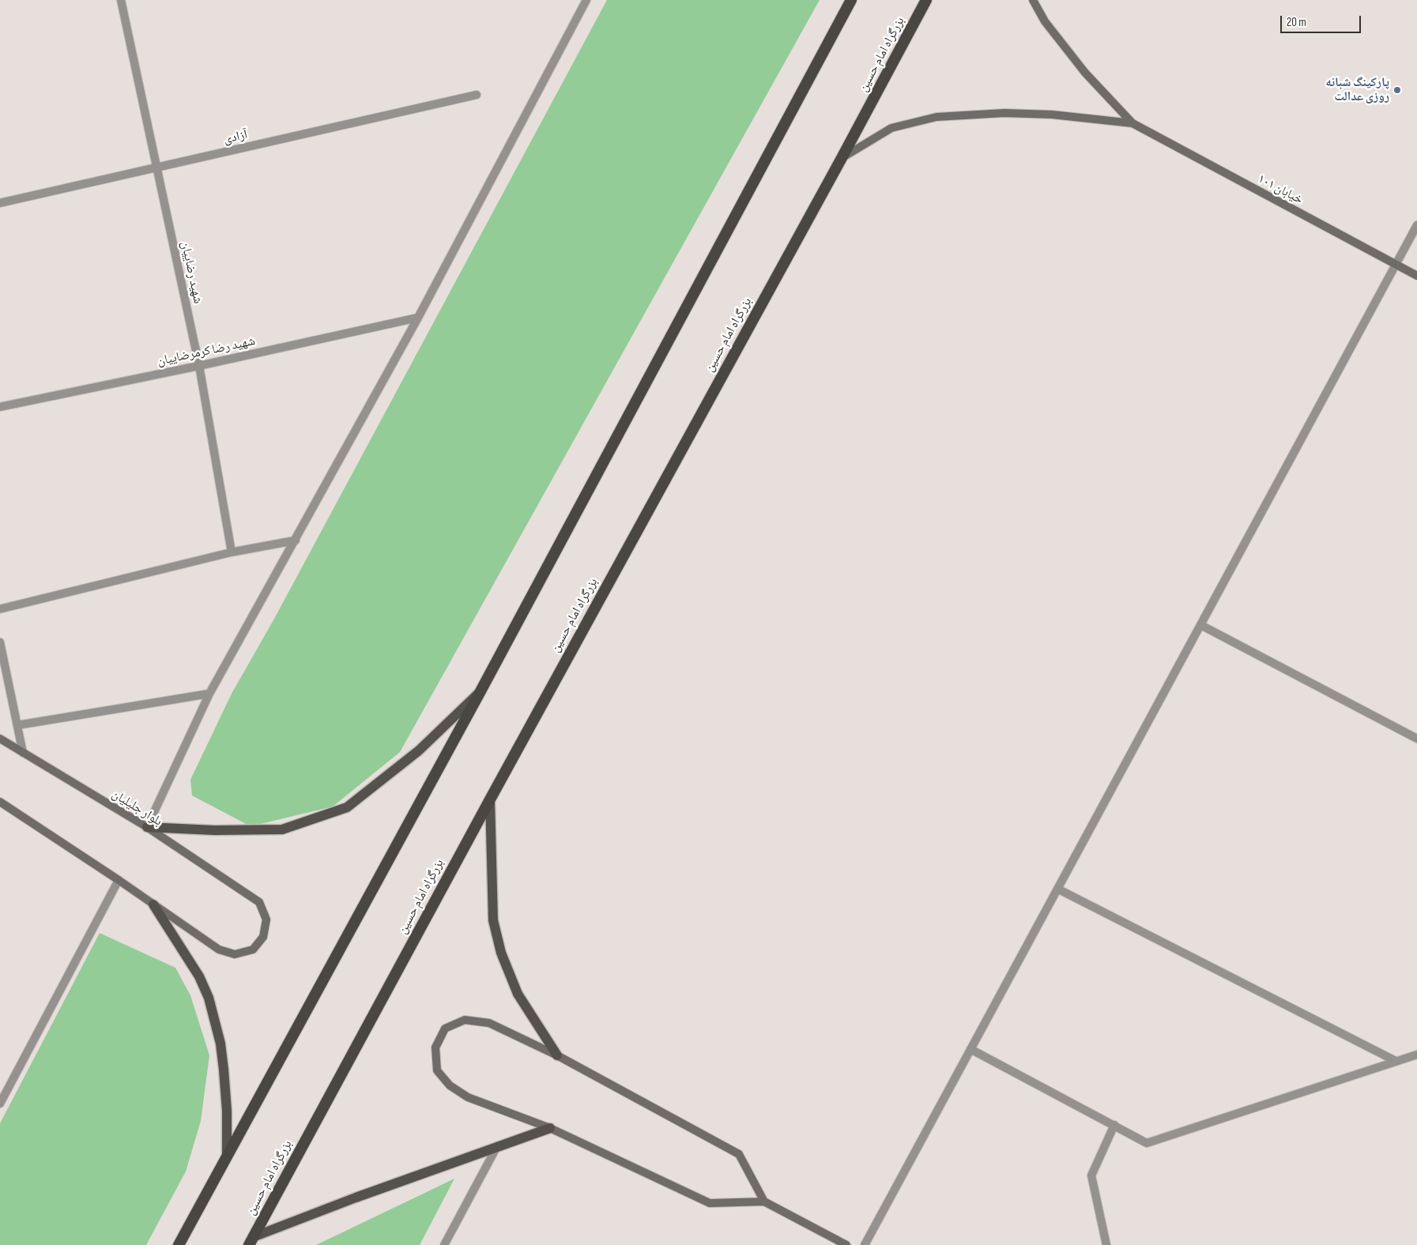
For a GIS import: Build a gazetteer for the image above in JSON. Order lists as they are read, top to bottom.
{
  "streets": {
    "highway": ["بزرگراه امام حسین"],
    "main road": ["خیابان ۱۰۱", "بلوار جلیلیان"],
    "street": ["آزادی", "شهید رضاییان", "شهید رضا کرمرضاییان"]
  },
  "crossings": [
    ["آزادی", "شهید رضاییان"],
    ["شهید رضاییان", "شهید رضا کرمرضاییان"]
  ],
  "places": ["پارکینگ شبانه روزی عدالت"],
  "scale_bar": "20 m"
}
